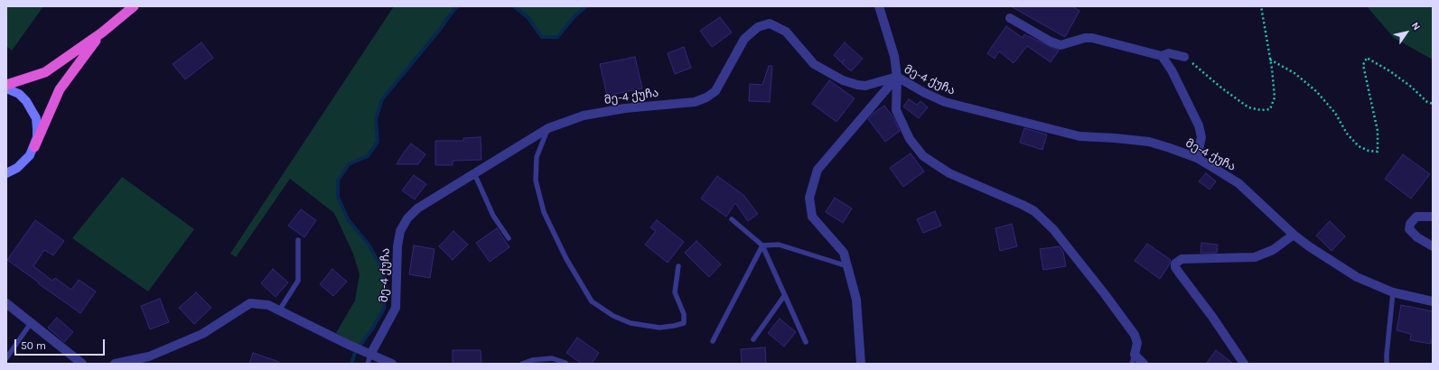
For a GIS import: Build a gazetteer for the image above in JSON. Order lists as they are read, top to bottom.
{
  "streets": {
    "street": ["მე-4 ქუჩა"]
  },
  "scale_bar": "50 m",
  "north": "top right"
}
